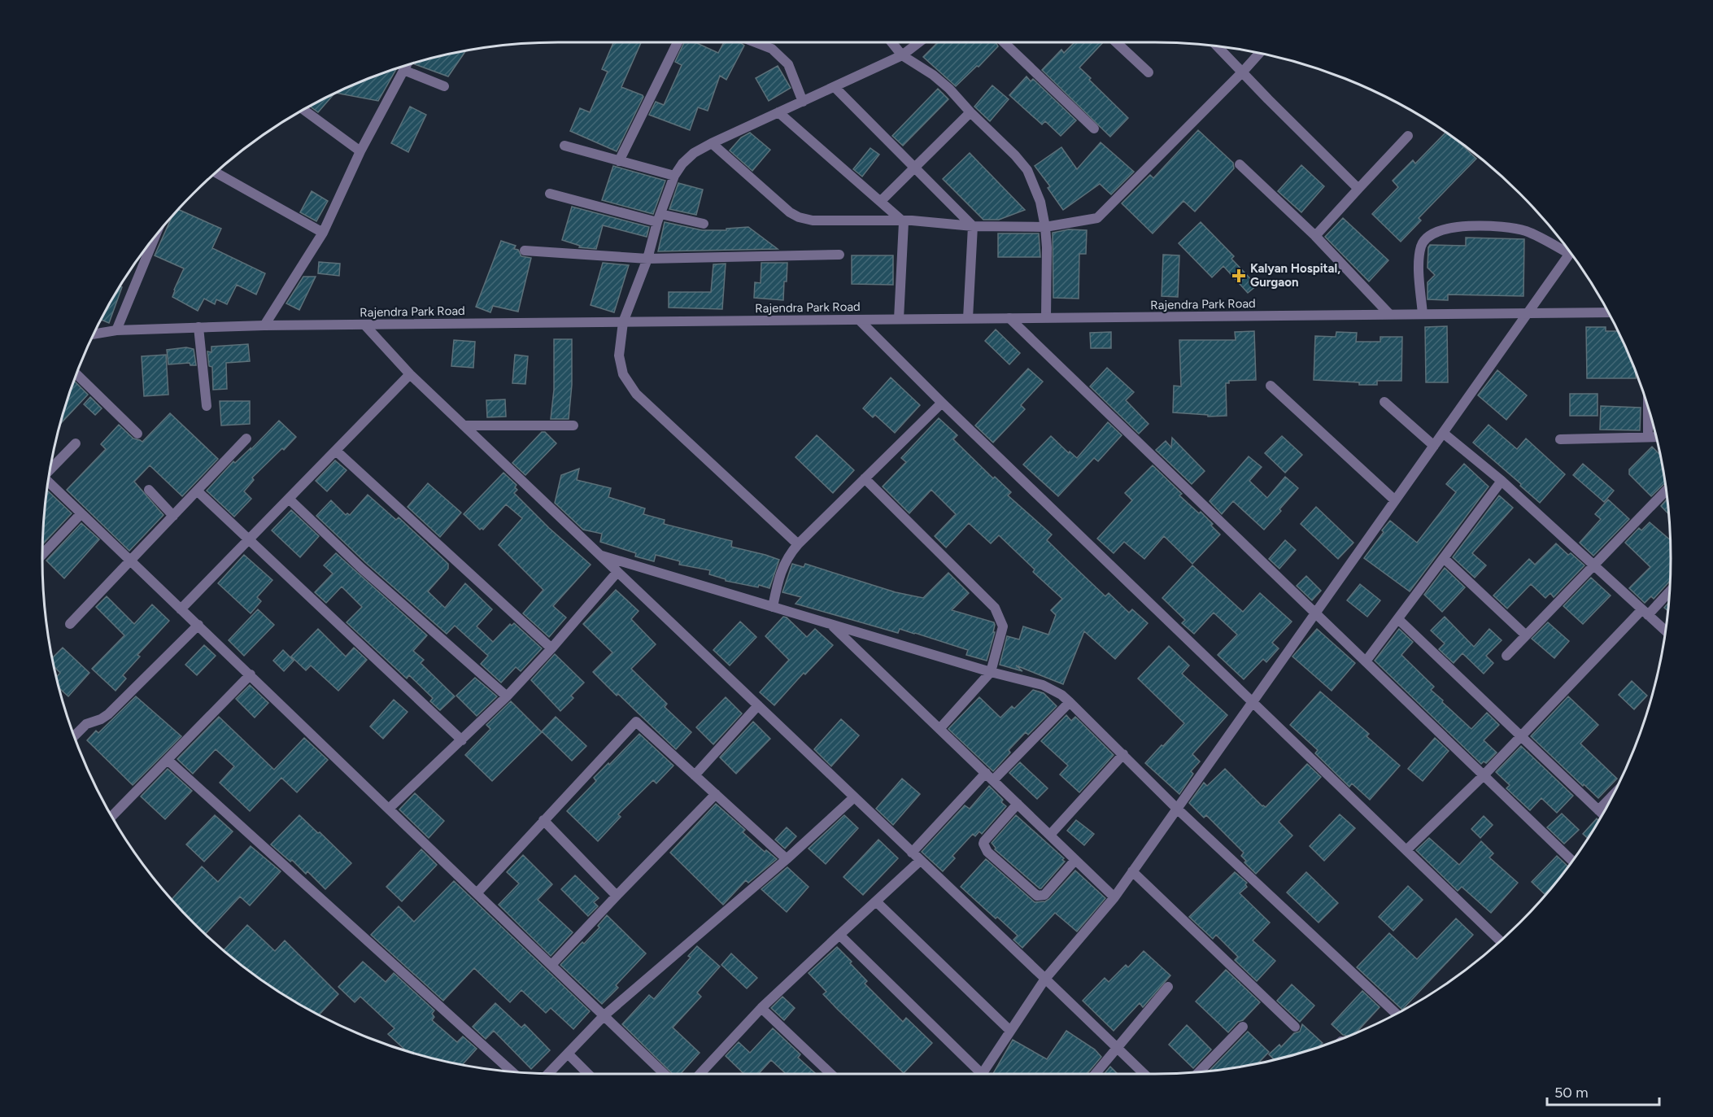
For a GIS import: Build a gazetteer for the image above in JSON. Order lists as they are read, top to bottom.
{
  "streets": {
    "street": ["Rajendra Park Road"]
  },
  "places": {
    "health": ["Kalyan Hospital, Gurgaon"]
  },
  "scale_bar": "50 m"
}
